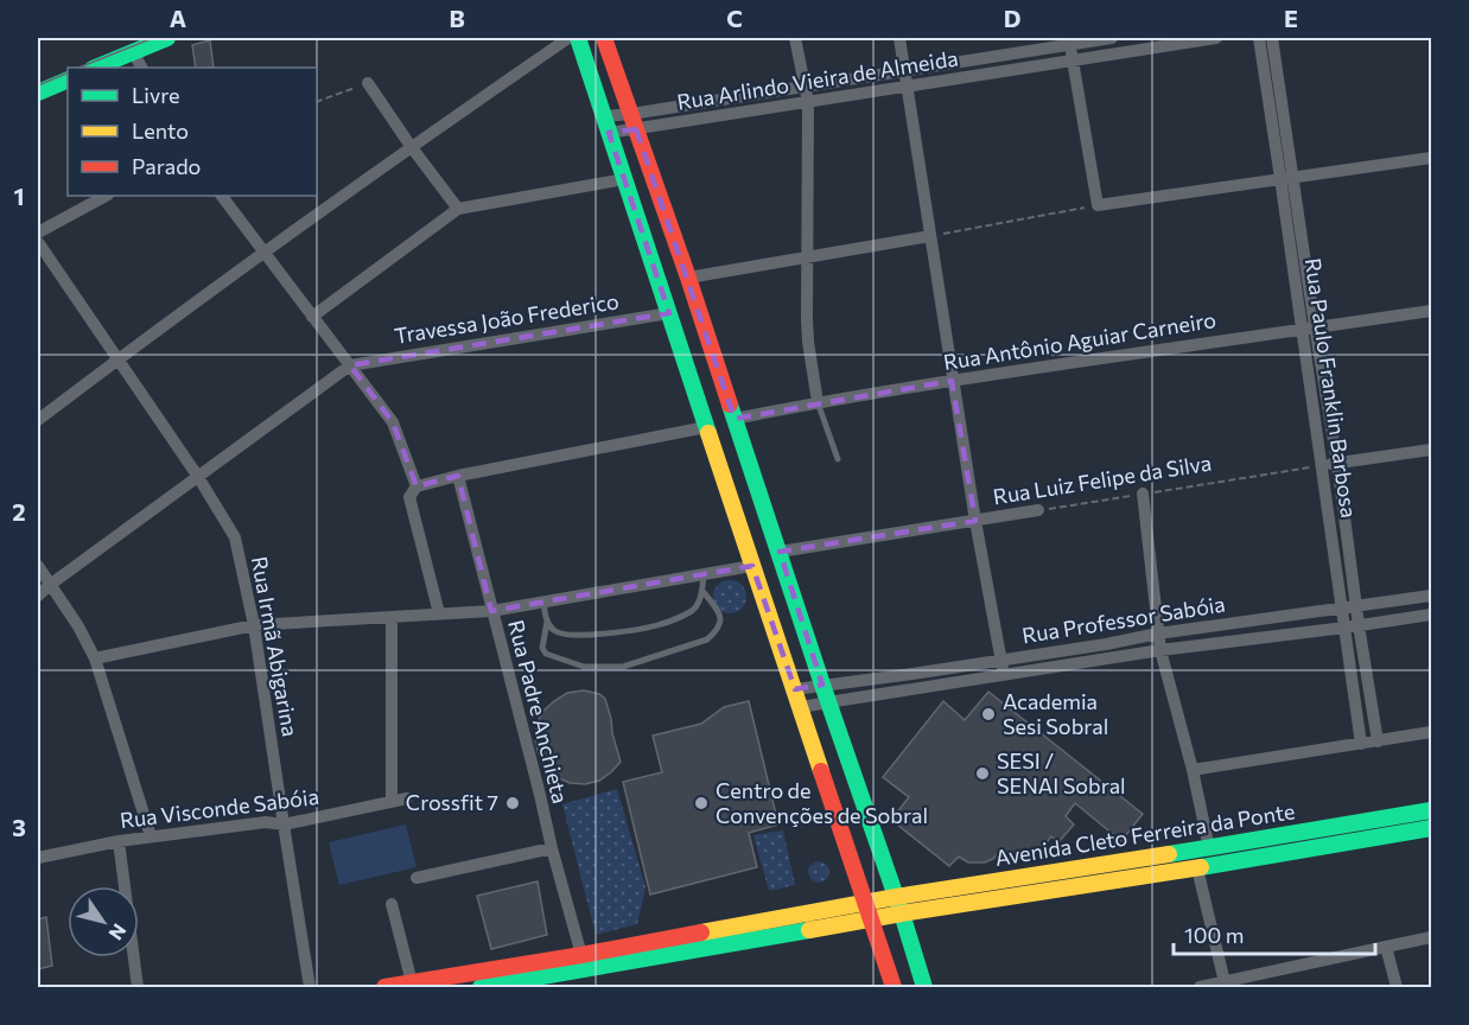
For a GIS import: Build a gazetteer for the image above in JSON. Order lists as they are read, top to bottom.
{
  "streets": {
    "main road": ["Avenida Cleto Ferreira da Ponte"],
    "street": [
      "Rua Arlindo Vieira de Almeida",
      "Travessa João Frederico",
      "Rua Antônio Aguiar Carneiro",
      "Rua Paulo Franklin Barbosa",
      "Rua Luiz Felipe da Silva",
      "Rua Professor Sabóia",
      "Rua Irmã Abigarina",
      "Rua Padre Anchieta",
      "Rua Visconde Sabóia"
    ]
  },
  "crossings": [
    ["Rua Antônio Aguiar Carneiro", "Rua Paulo Franklin Barbosa"],
    ["Rua Paulo Franklin Barbosa", "Rua Luiz Felipe da Silva"],
    ["Rua Paulo Franklin Barbosa", "Rua Professor Sabóia"],
    ["Rua Irmã Abigarina", "Rua Visconde Sabóia"],
    ["Rua Padre Anchieta", "Avenida Cleto Ferreira da Ponte"]
  ],
  "places": [
    "Academia Sesi Sobral",
    "SESI / SENAI Sobral",
    "Crossfit 7",
    "Centro de Convenções de Sobral"
  ],
  "legend": ["Livre", "Lento", "Parado"],
  "scale_bar": "100 m",
  "north": "bottom right",
  "grid": {
    "columns": [
      "A",
      "B",
      "C",
      "D",
      "E"
    ],
    "rows": ["1", "2", "3"]
  }
}
